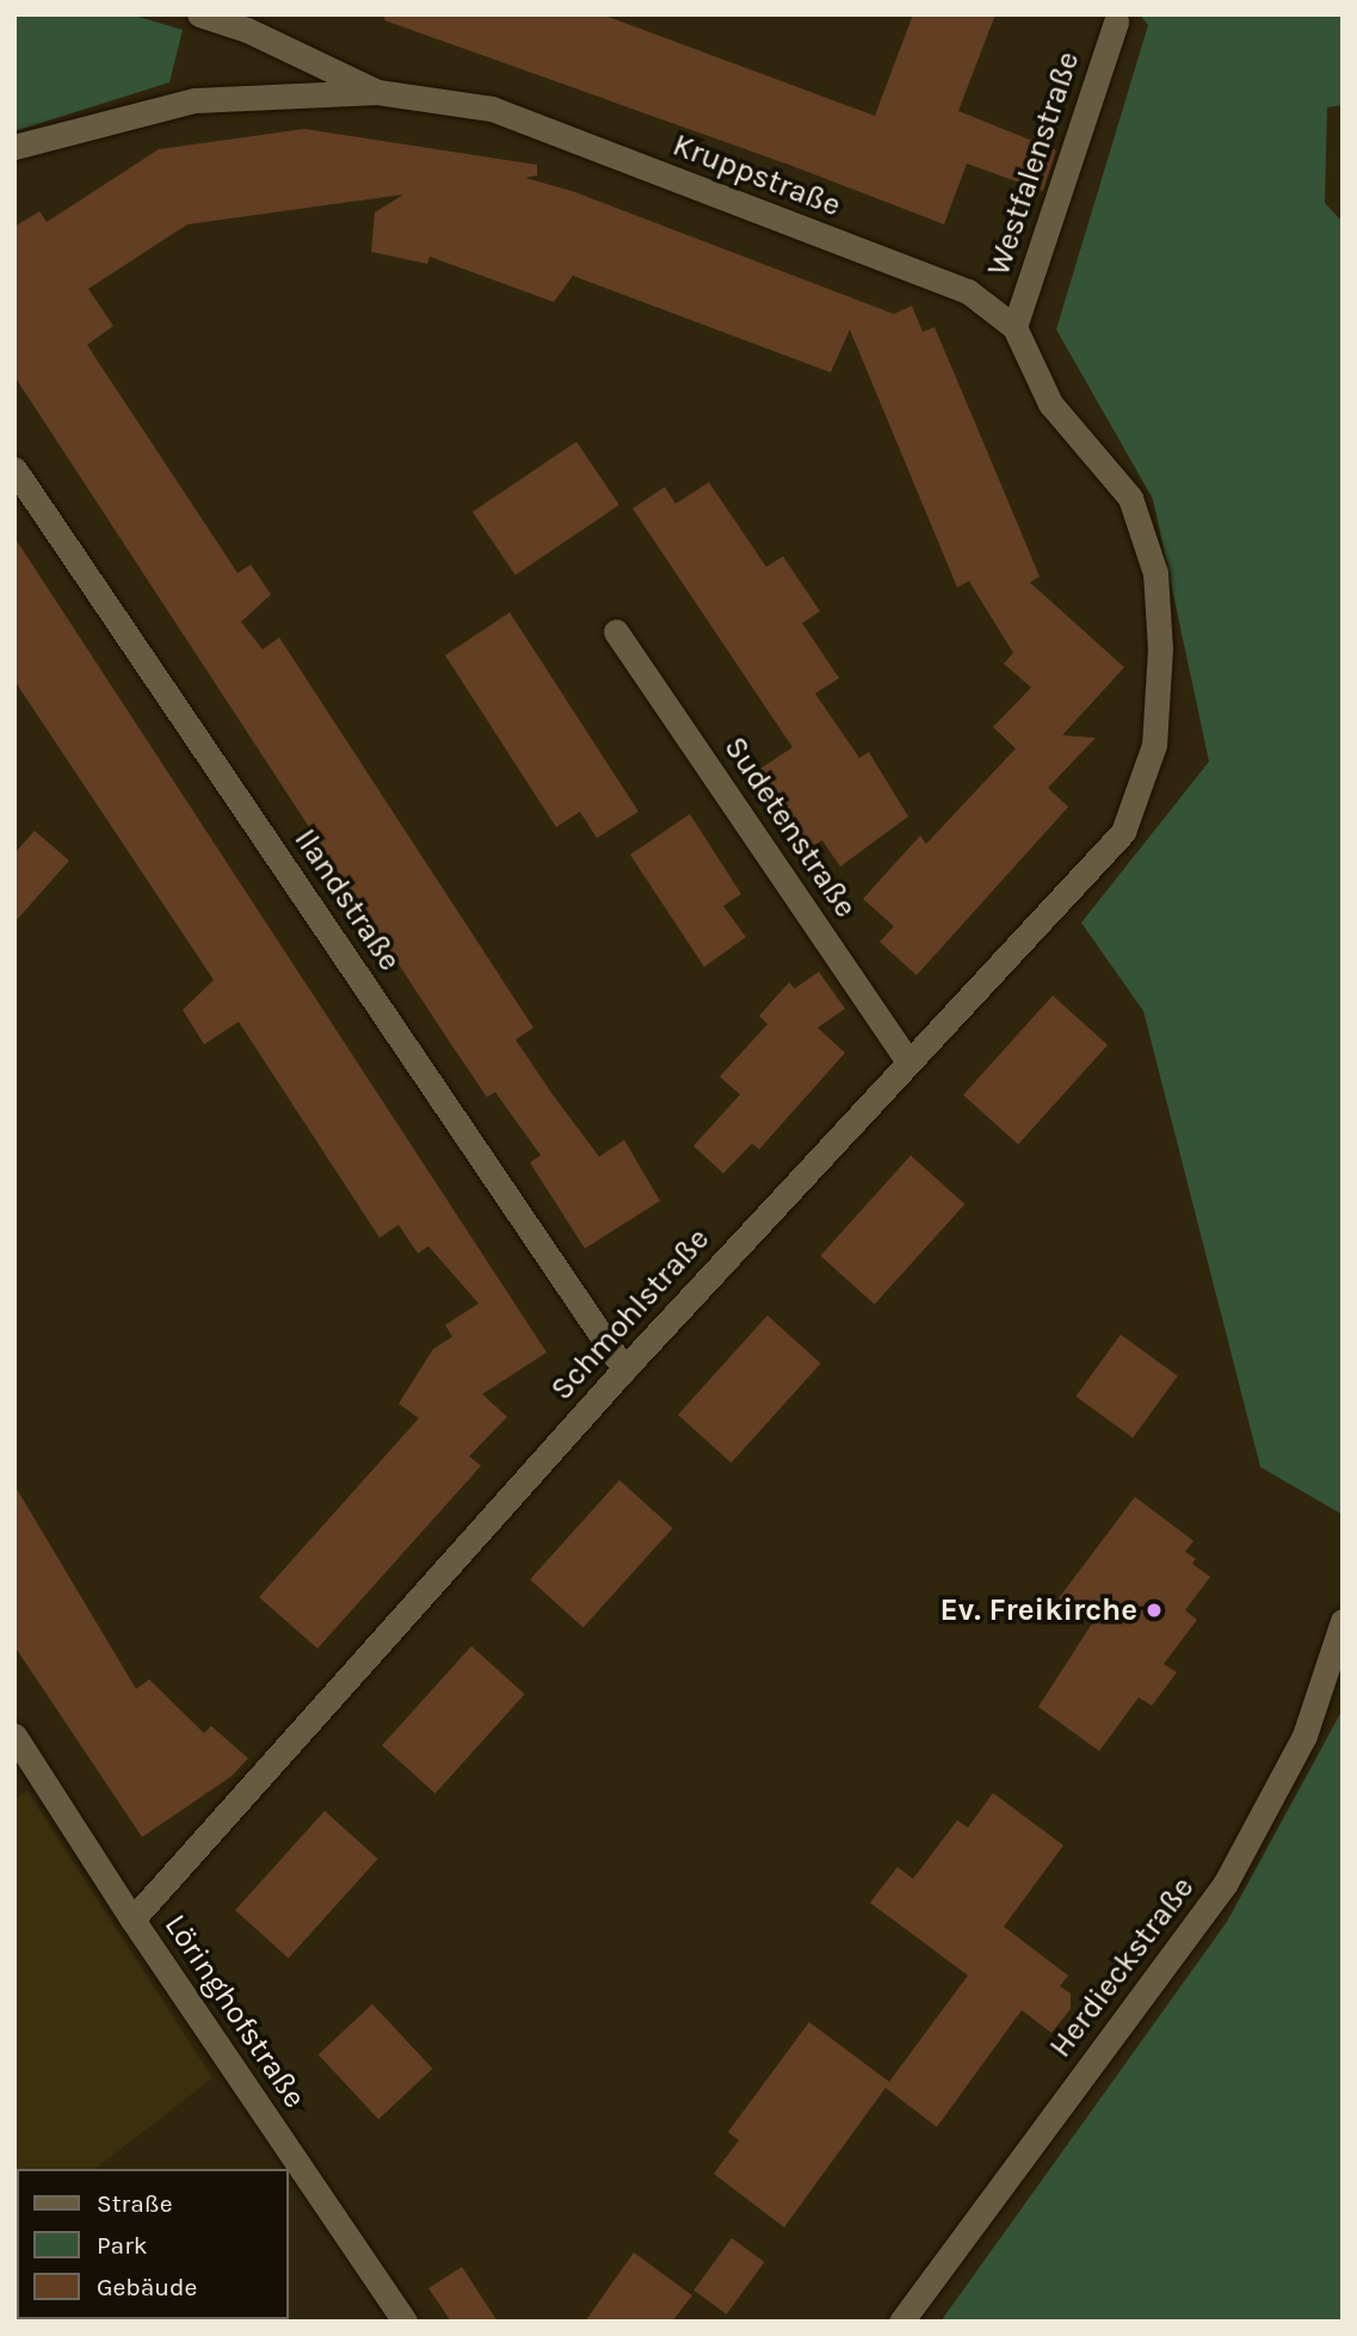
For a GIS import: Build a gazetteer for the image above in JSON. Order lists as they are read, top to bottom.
{
  "streets": {
    "street": [
      "Westfalenstraße",
      "Kruppstraße",
      "Sudetenstraße",
      "Ilandstraße",
      "Schmohlstraße",
      "Herdieckstraße",
      "Löringhofstraße"
    ]
  },
  "crossings": [
    ["Westfalenstraße", "Kruppstraße"],
    ["Kruppstraße", "Schmohlstraße"],
    ["Sudetenstraße", "Schmohlstraße"],
    ["Ilandstraße", "Schmohlstraße"],
    ["Schmohlstraße", "Löringhofstraße"]
  ],
  "places": ["Ev. Freikirche"],
  "legend": ["Straße", "Park", "Gebäude"]
}
